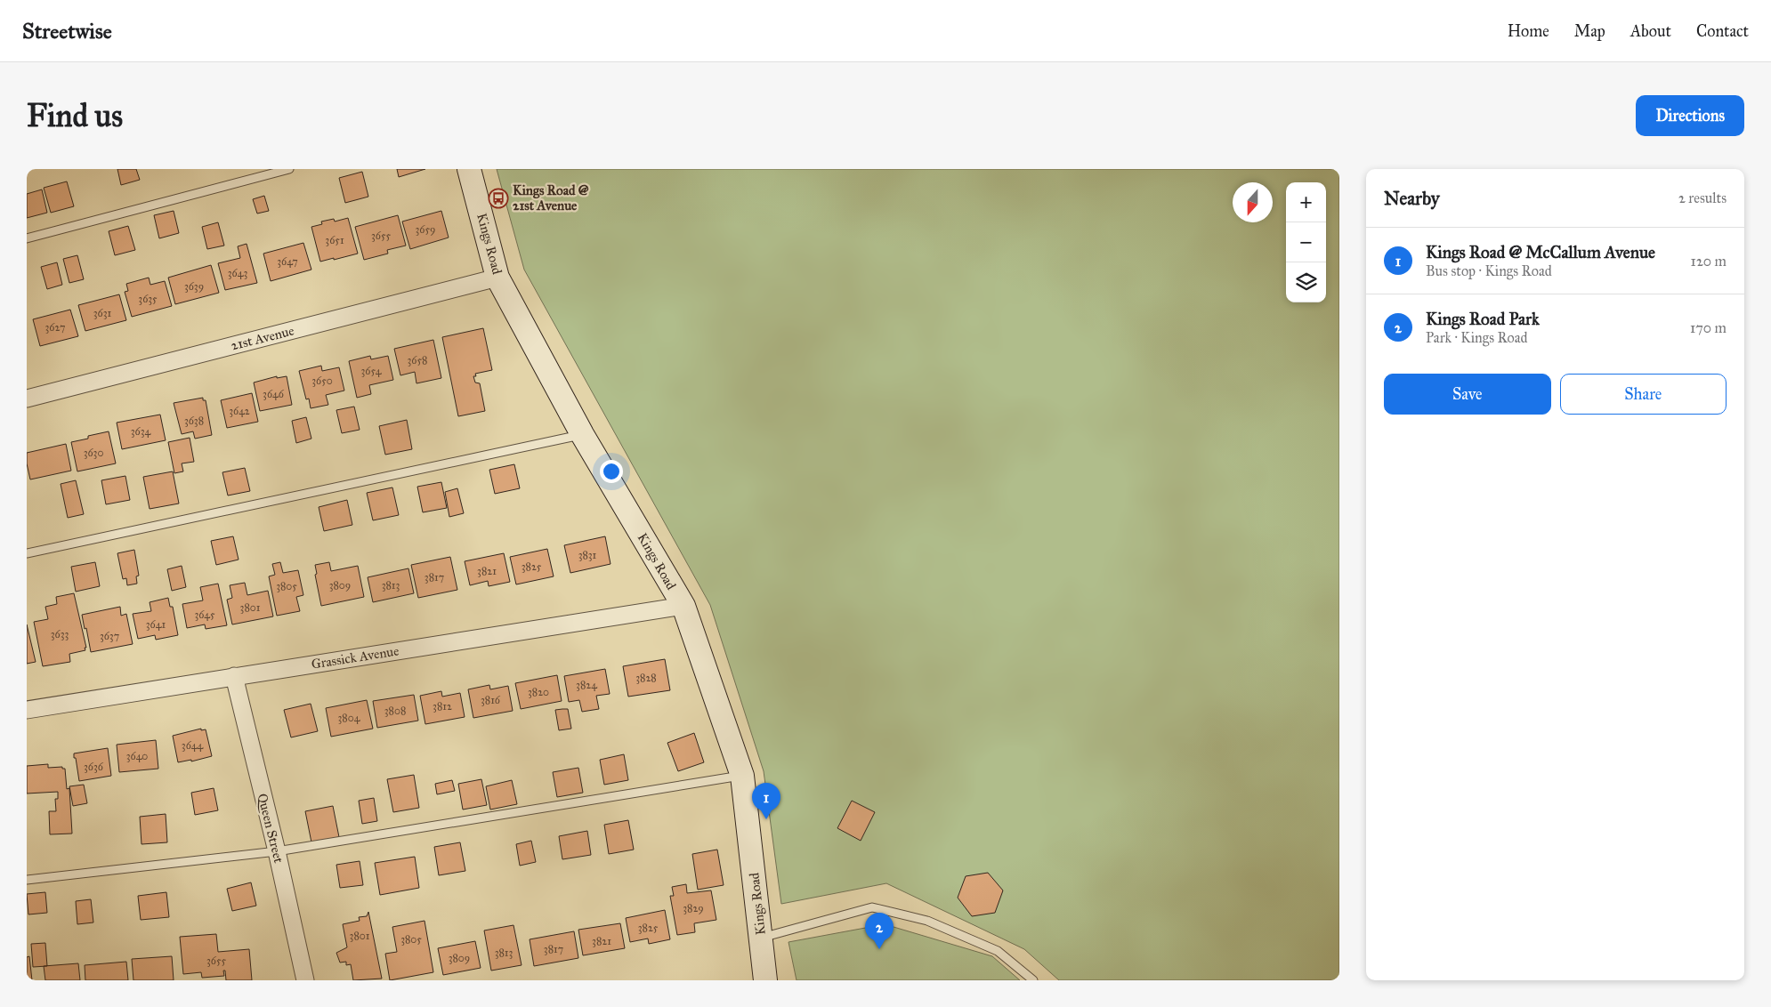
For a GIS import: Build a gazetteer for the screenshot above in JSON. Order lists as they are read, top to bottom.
{
  "streets": {
    "street": [
      "Kings Road",
      "21st Avenue",
      "Grassick Avenue",
      "Queen Street"
    ]
  },
  "crossings": [
    ["Kings Road", "21st Avenue"],
    ["Kings Road", "Grassick Avenue"],
    ["Grassick Avenue", "Queen Street"]
  ],
  "places": {
    "bus stop": ["Kings Road @ 21st Avenue"]
  },
  "house_numbers": [
    "3659",
    "3655",
    "3651",
    "3647",
    "3643",
    "3639",
    "3635",
    "3631",
    "3627",
    "3658",
    "3654",
    "3650",
    "3646",
    "3642",
    "3638",
    "3634",
    "3630",
    "3831",
    "3825",
    "3821",
    "3817",
    "3809",
    "3813",
    "3805",
    "3801",
    "3645",
    "3641",
    "3633",
    "3637",
    "3828",
    "3824",
    "3820",
    "3816",
    "3812",
    "3808",
    "3804",
    "3644",
    "3640",
    "3636",
    "3829",
    "3825",
    "3801",
    "3805",
    "3821",
    "3817",
    "3813",
    "3809",
    "3655"
  ],
  "north": "bottom",
  "page": {
    "header": "Streetwise",
    "nav": [
      "Home",
      "Map",
      "About",
      "Contact"
    ],
    "buttons": [
      "Directions",
      ["Save", "Share"]
    ],
    "title": "Find us",
    "heading": ["Nearby", "2 results"],
    "map_buttons": ["+", "−"],
    "list": [
      {
        "mark": "1",
        "name": "Kings Road @ McCallum Avenue",
        "note": "Bus stop · Kings Road",
        "value": "120 m"
      },
      {
        "mark": "2",
        "name": "Kings Road Park",
        "note": "Park · Kings Road",
        "value": "170 m"
      }
    ],
    "pins": ["1", "2"]
  }
}
